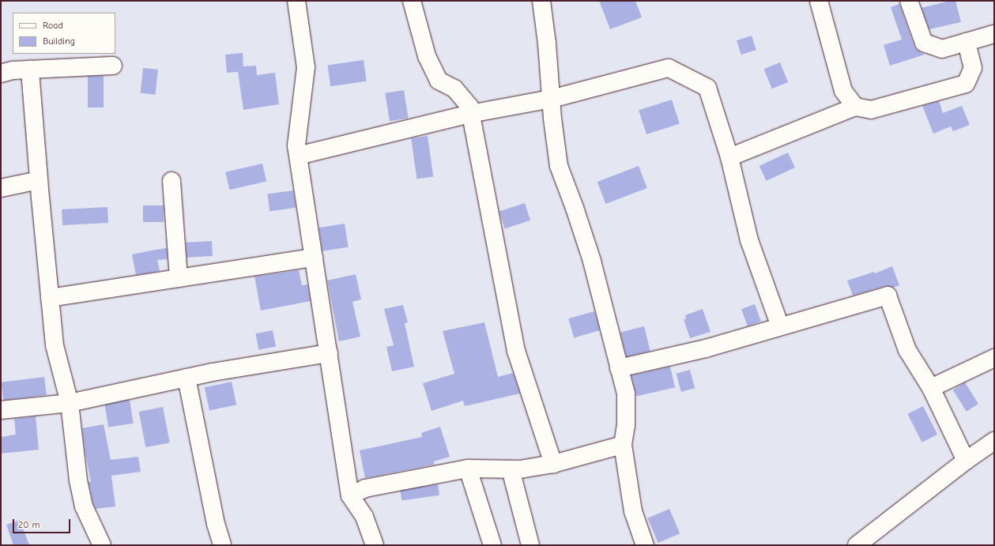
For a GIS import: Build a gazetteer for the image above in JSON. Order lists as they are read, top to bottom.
{
  "legend": ["Road", "Building"],
  "scale_bar": "20 m"
}
